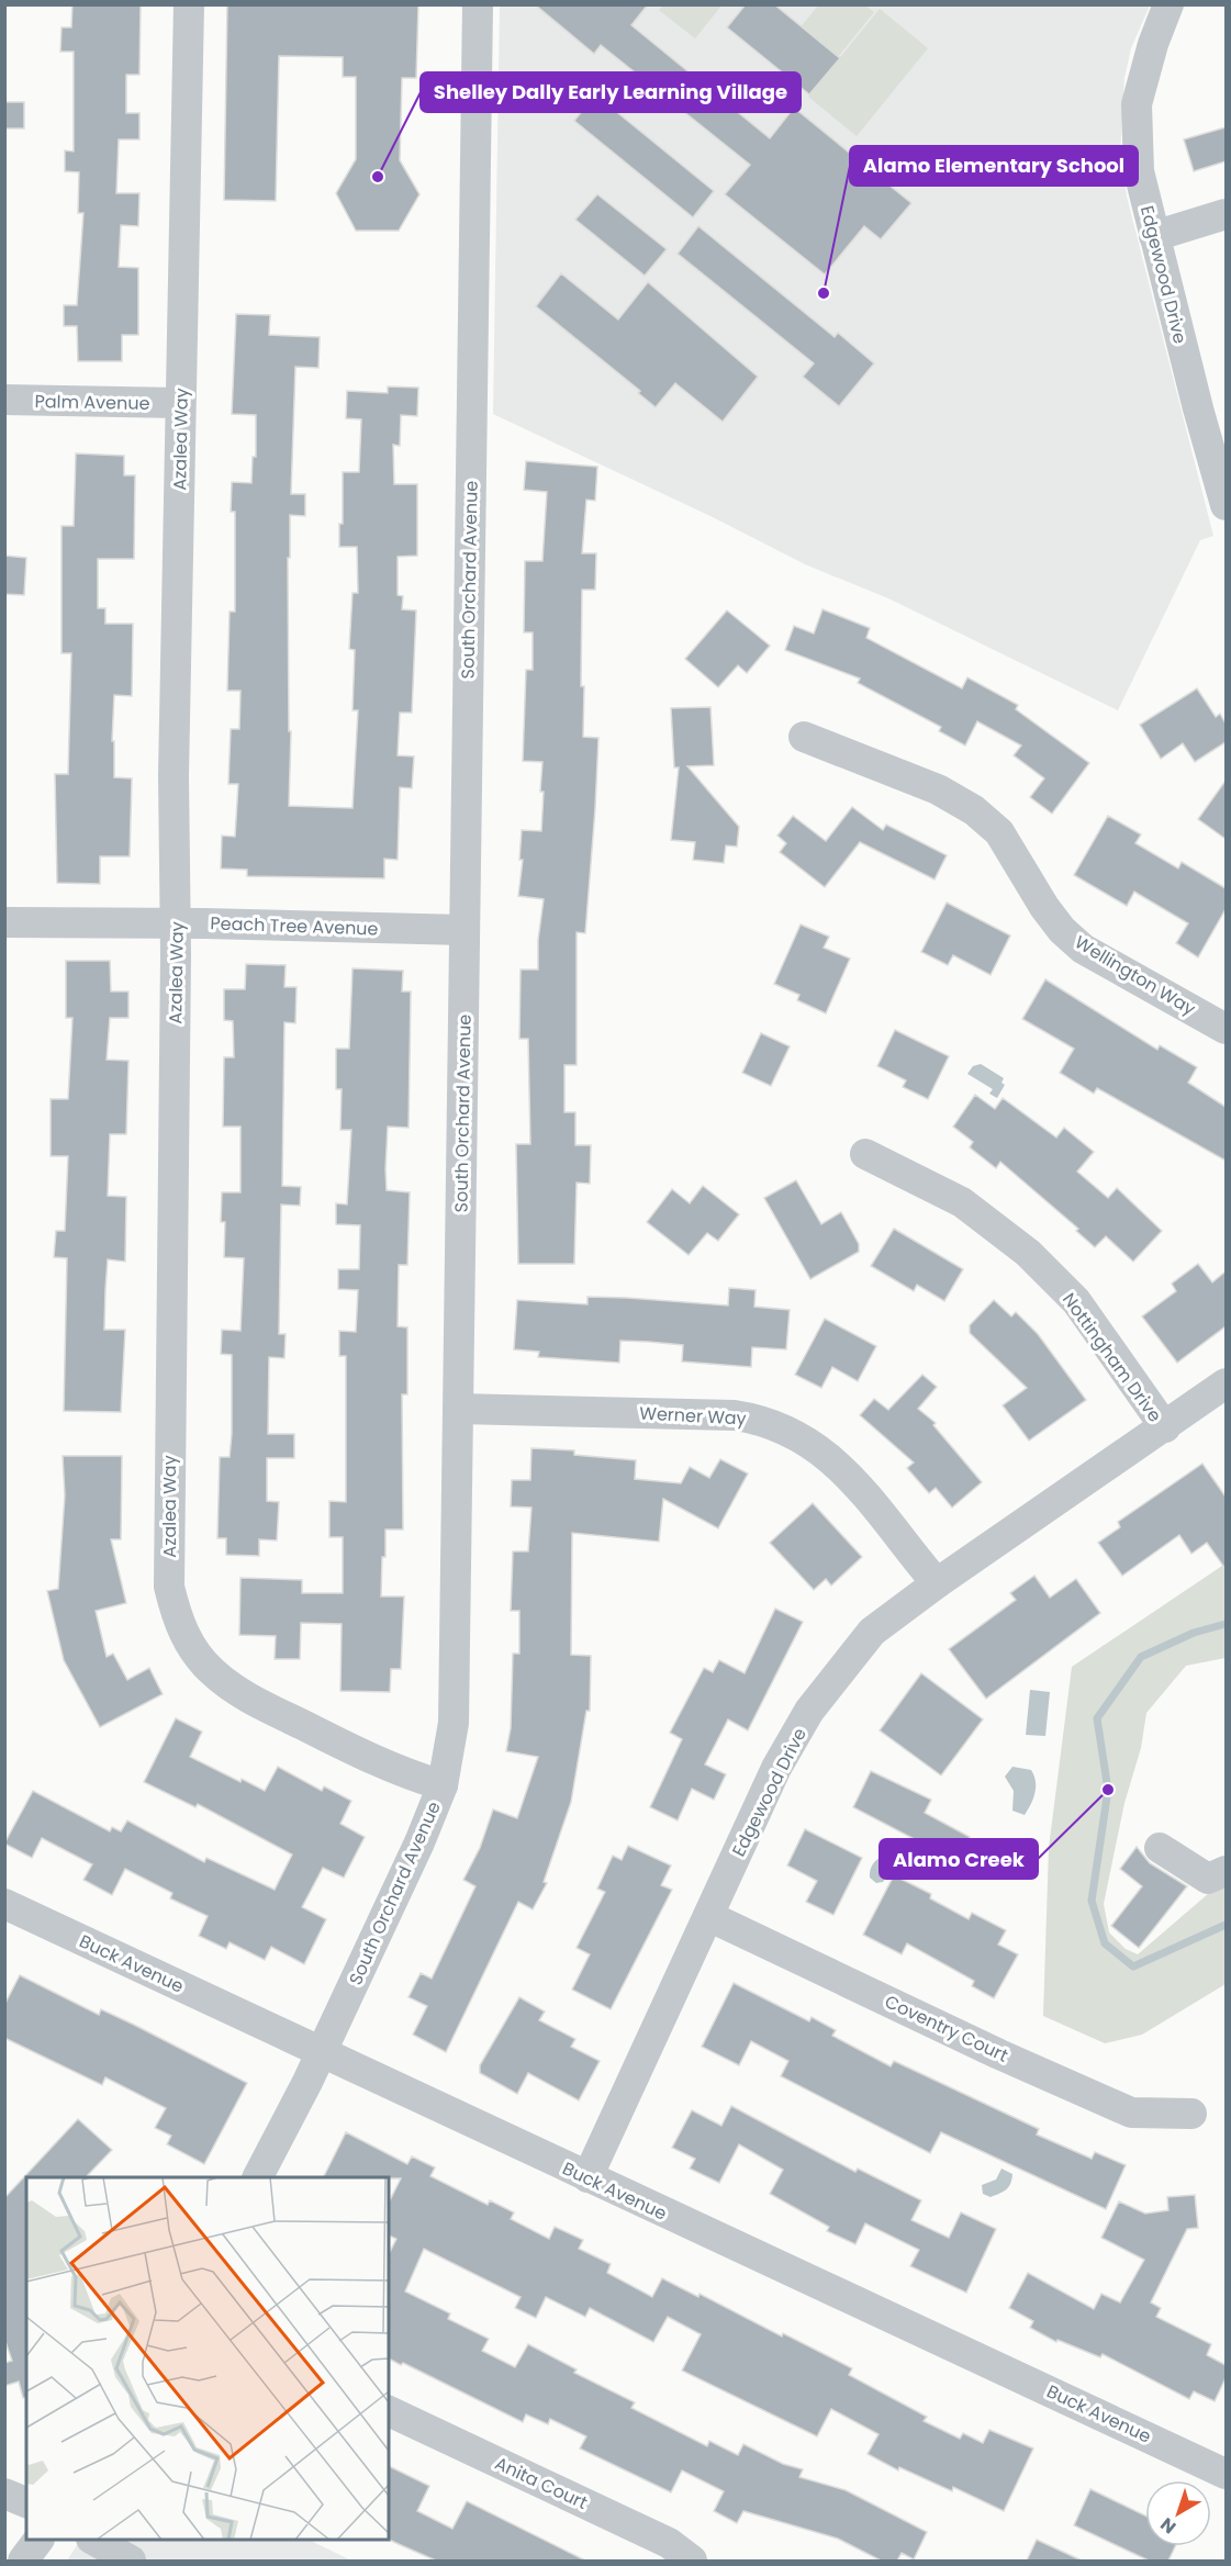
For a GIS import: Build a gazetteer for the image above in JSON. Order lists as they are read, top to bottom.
{
  "streets": {
    "street": [
      "Edgewood Drive",
      "Palm Avenue",
      "Azalea Way",
      "South Orchard Avenue",
      "Peach Tree Avenue",
      "Wellington Way",
      "Nottingham Drive",
      "Werner Way",
      "Buck Avenue",
      "Coventry Court",
      "Anita Court"
    ]
  },
  "crossings": [
    ["Edgewood Drive", "Nottingham Drive"],
    ["Edgewood Drive", "Werner Way"],
    ["Edgewood Drive", "Buck Avenue"],
    ["Edgewood Drive", "Coventry Court"],
    ["Palm Avenue", "Azalea Way"],
    ["Azalea Way", "South Orchard Avenue"],
    ["Azalea Way", "Peach Tree Avenue"],
    ["South Orchard Avenue", "Peach Tree Avenue"],
    ["South Orchard Avenue", "Werner Way"],
    ["South Orchard Avenue", "Buck Avenue"]
  ],
  "places": ["Shelley Dally Early Learning Village", "Alamo Elementary School", "Alamo Creek"],
  "north": "bottom left"
}
